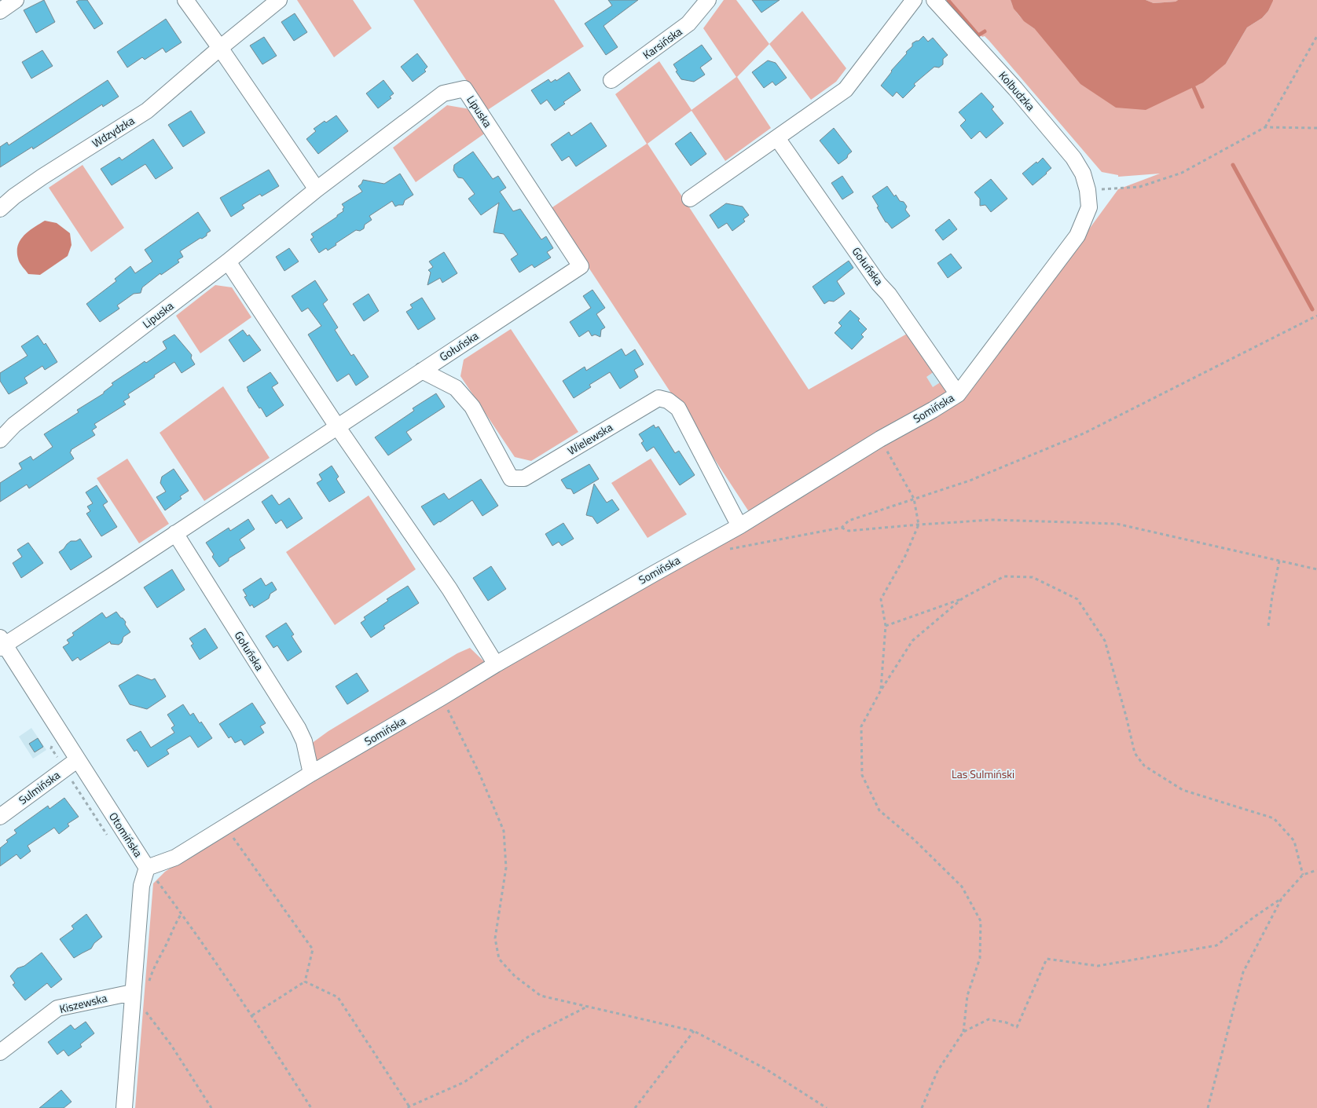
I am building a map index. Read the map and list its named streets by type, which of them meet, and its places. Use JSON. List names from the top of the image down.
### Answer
{
  "streets": {
    "street": [
      "Karsińska",
      "Kolbudzka",
      "Lipuska",
      "Wdzydzka",
      "Gołuńska",
      "Somińska",
      "Wielewska",
      "Sulmińska",
      "Otomińska",
      "Kiszewska"
    ]
  },
  "crossings": [
    ["Kolbudzka", "Somińska"],
    ["Lipuska", "Gołuńska"],
    ["Gołuńska", "Somińska"],
    ["Gołuńska", "Wielewska"],
    ["Gołuńska", "Otomińska"],
    ["Somińska", "Wielewska"],
    ["Somińska", "Otomińska"],
    ["Sulmińska", "Otomińska"],
    ["Otomińska", "Kiszewska"]
  ],
  "parks": ["Las Sulmiński"]
}
